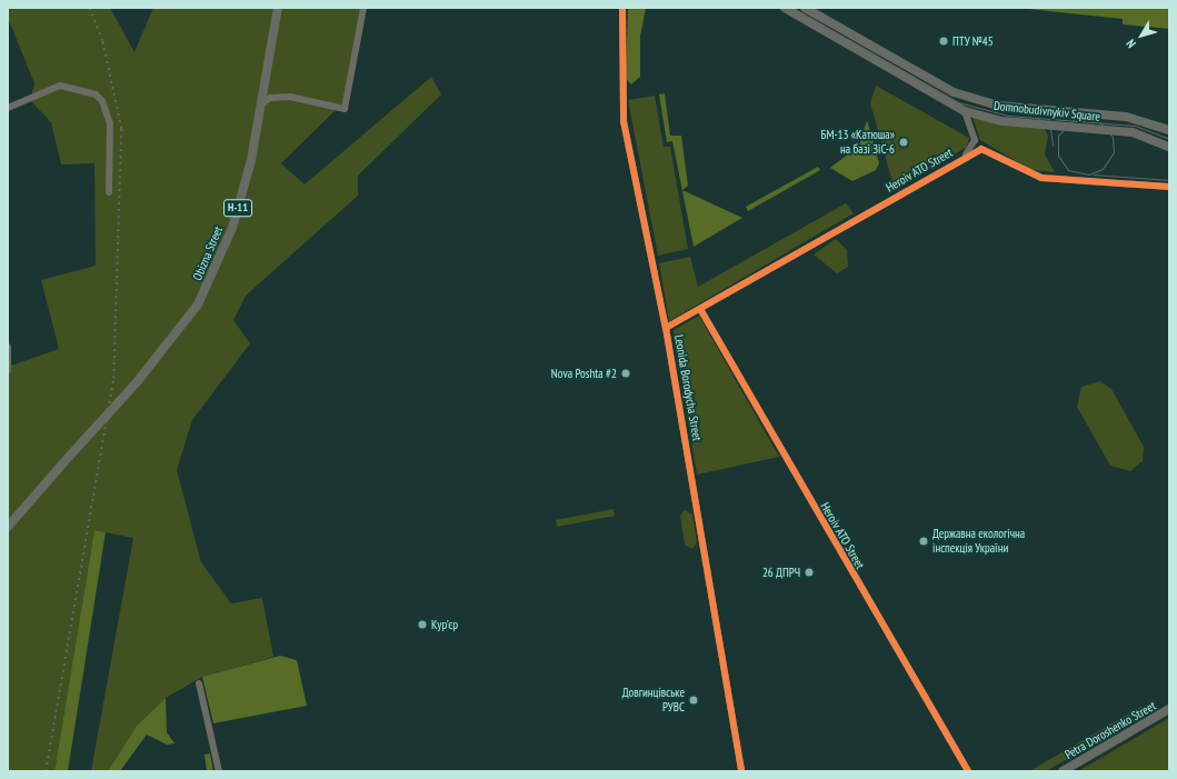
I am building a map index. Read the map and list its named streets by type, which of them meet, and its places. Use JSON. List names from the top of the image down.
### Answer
{
  "streets": {
    "main road": [
      "Domnobudivnykiv Square",
      "Н-11",
      "Obizna Street",
      "Petra Doroshenko Street"
    ],
    "street": ["Heroiv ATO Street", "Leonida Borodycha Street"]
  },
  "crossings": [
    ["Heroiv ATO Street", "Leonida Borodycha Street"]
  ],
  "places": [
    "ПТУ №45",
    "БМ-13 «Катюша» на базі ЗіС-6",
    "Nova Poshta #2",
    "Державна екологічна інспекція України",
    "26 ДПРЧ",
    "Кур'єр",
    "Довгинцівське РУВС"
  ],
  "north": "bottom left"
}
